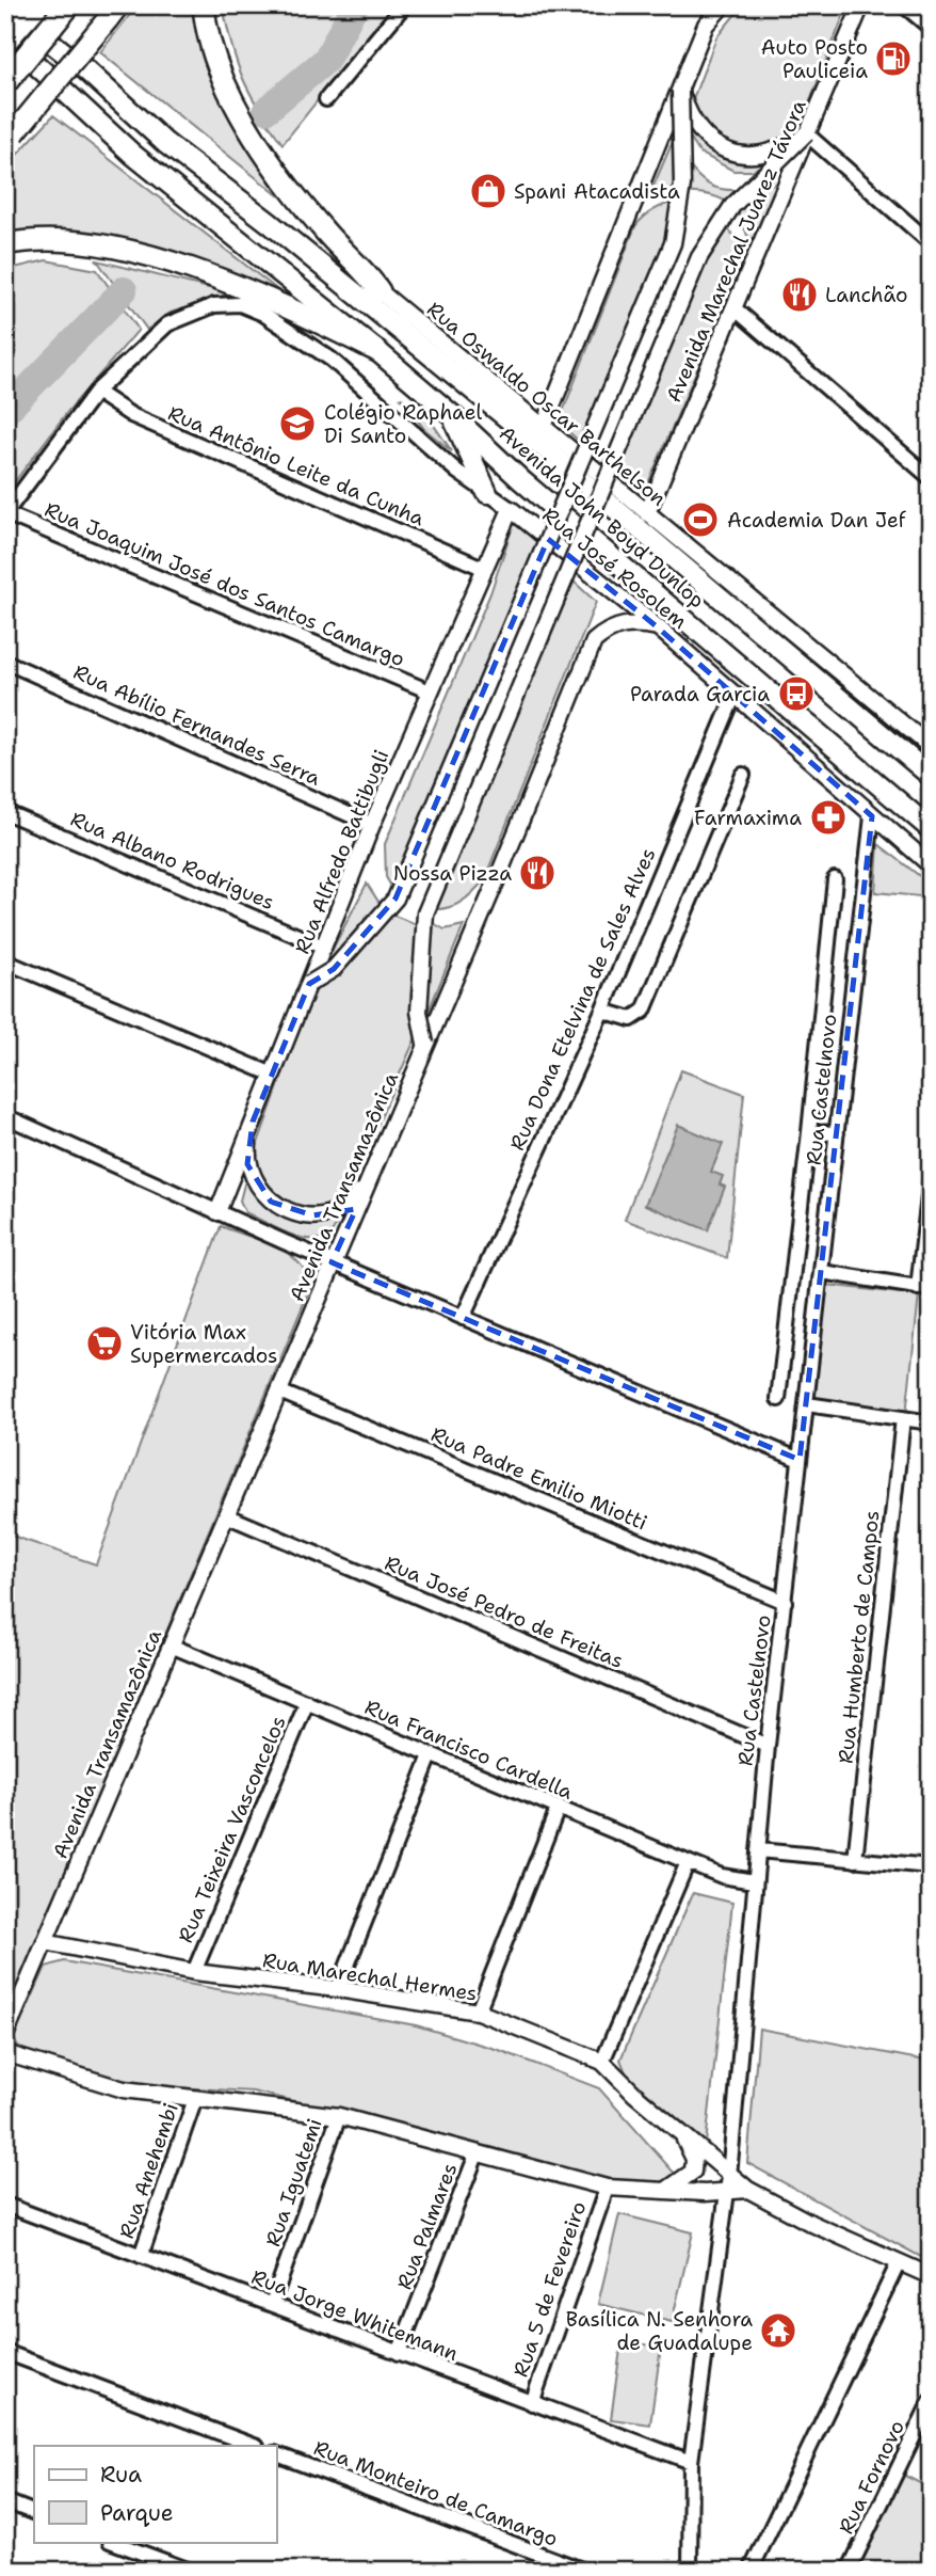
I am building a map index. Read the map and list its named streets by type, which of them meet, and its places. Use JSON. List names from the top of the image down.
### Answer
{
  "streets": {
    "main road": ["Avenida John Boyd Dunlop"],
    "street": [
      "Avenida Marechal Juarez Távora",
      "Rua Oswaldo Oscar Barthelson",
      "Rua Antônio Leite da Cunha",
      "Rua José Rosolem",
      "Rua Joaquim José dos Santos Camargo",
      "Rua Abílio Fernandes Serra",
      "Rua Alfredo Battibugli",
      "Rua Albano Rodrigues",
      "Rua Dona Etelvina de Sales Alves",
      "Rua Castelnovo",
      "Avenida Transamazônica",
      "Rua Padre Emilio Miotti",
      "Rua José Pedro de Freitas",
      "Rua Humberto de Campos",
      "Rua Francisco Cardella",
      "Rua Teixeira Vasconcelos",
      "Rua Marechal Hermes",
      "Rua Anehembi",
      "Rua Iguatemi",
      "Rua Palmares",
      "Rua 5 de Fevereiro",
      "Rua Jorge Whitemann",
      "Rua Fornovo",
      "Rua Monteiro de Camargo"
    ]
  },
  "crossings": [
    ["Avenida Marechal Juarez Távora", "Rua Oswaldo Oscar Barthelson"],
    ["Rua Antônio Leite da Cunha", "Rua José Rosolem"],
    ["Rua Antônio Leite da Cunha", "Rua Alfredo Battibugli"],
    ["Rua José Rosolem", "Rua Joaquim José dos Santos Camargo"],
    ["Rua José Rosolem", "Rua Alfredo Battibugli"],
    ["Rua José Rosolem", "Rua Dona Etelvina de Sales Alves"],
    ["Rua José Rosolem", "Rua Castelnovo"],
    ["Rua José Rosolem", "Avenida Transamazônica"],
    ["Rua Joaquim José dos Santos Camargo", "Rua Alfredo Battibugli"],
    ["Rua Abílio Fernandes Serra", "Rua Alfredo Battibugli"],
    ["Rua Alfredo Battibugli", "Rua Albano Rodrigues"],
    ["Rua Castelnovo", "Rua Padre Emilio Miotti"],
    ["Rua Castelnovo", "Rua José Pedro de Freitas"],
    ["Rua Castelnovo", "Rua Francisco Cardella"],
    ["Rua Castelnovo", "Rua Marechal Hermes"],
    ["Rua Castelnovo", "Rua Jorge Whitemann"],
    ["Avenida Transamazônica", "Rua Padre Emilio Miotti"],
    ["Avenida Transamazônica", "Rua José Pedro de Freitas"],
    ["Avenida Transamazônica", "Rua Francisco Cardella"],
    ["Avenida Transamazônica", "Rua Marechal Hermes"],
    ["Rua Francisco Cardella", "Rua Teixeira Vasconcelos"],
    ["Rua Teixeira Vasconcelos", "Rua Marechal Hermes"],
    ["Rua Anehembi", "Rua Jorge Whitemann"],
    ["Rua Iguatemi", "Rua Jorge Whitemann"],
    ["Rua Palmares", "Rua Jorge Whitemann"],
    ["Rua 5 de Fevereiro", "Rua Jorge Whitemann"]
  ],
  "places": {
    "fuel station": ["Auto Posto Pauliceia"],
    "shop": ["Spani Atacadista"],
    "restaurant": ["Lanchão", "Nossa Pizza"],
    "school or university": ["Colégio Raphael Di Santo"],
    "sports": ["Academia Dan Jef"],
    "bus stop": ["Parada Garcia"],
    "pharmacy": ["Farmaxima"],
    "supermarket": ["Vitória Max Supermercados"],
    "temple": ["Basílica N. Senhora de Guadalupe"]
  },
  "legend": ["Rua", "Parque"]
}
